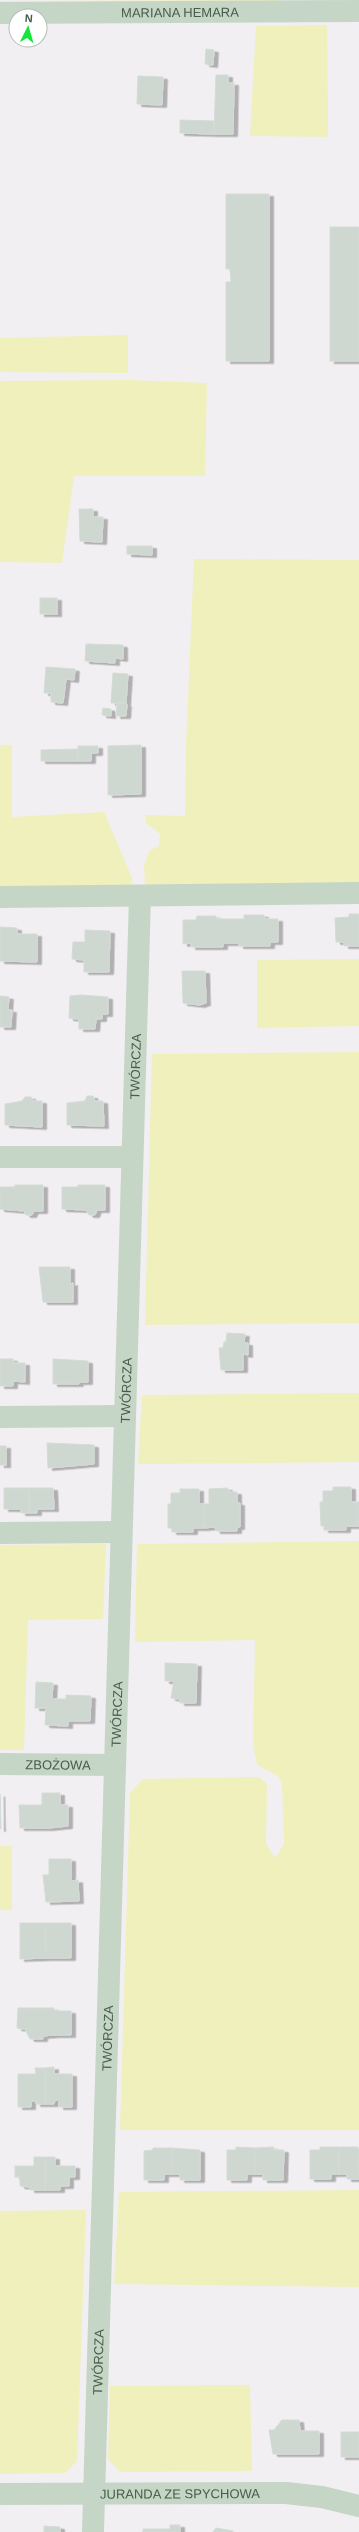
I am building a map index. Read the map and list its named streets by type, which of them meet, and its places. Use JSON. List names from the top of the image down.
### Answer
{
  "streets": {
    "street": [
      "MARIANA HEMARA",
      "TWÓRCZA",
      "ZBOŻOWA",
      "JURANDA ZE SPYCHOWA"
    ]
  },
  "crossings": [
    ["TWÓRCZA", "ZBOŻOWA"],
    ["TWÓRCZA", "JURANDA ZE SPYCHOWA"]
  ],
  "north": "top"
}
